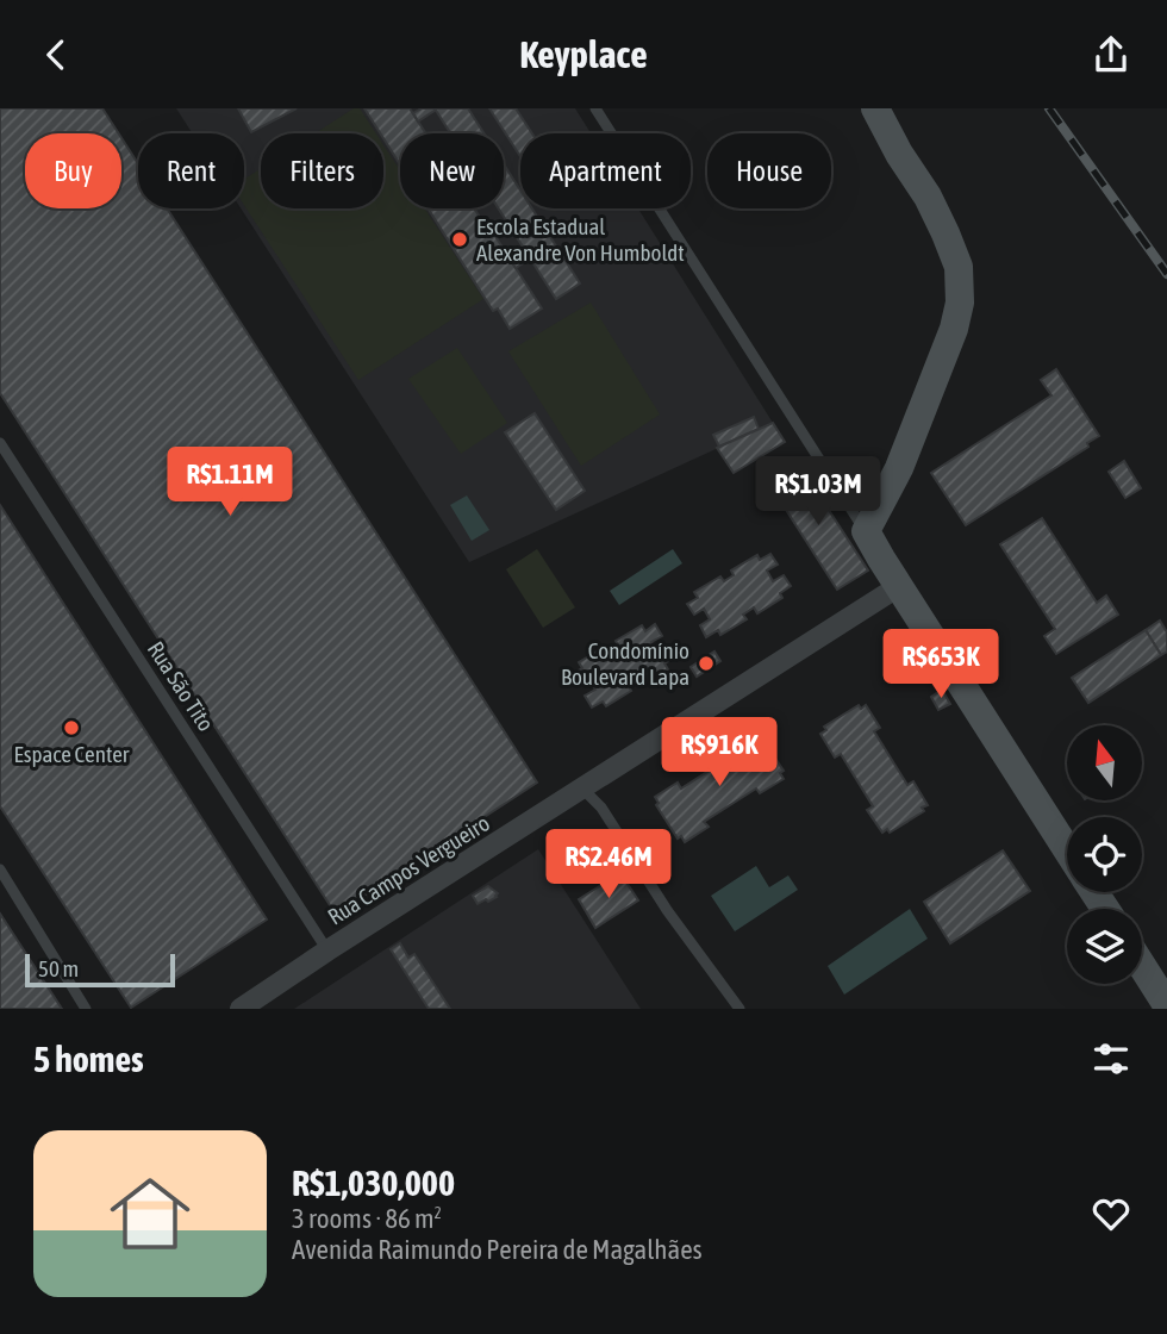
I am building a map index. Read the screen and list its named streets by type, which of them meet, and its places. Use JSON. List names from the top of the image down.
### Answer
{
  "streets": {
    "street": ["Rua Campos Vergueiro"],
    "lane": ["Rua São Tito"]
  },
  "crossings": [
    ["Rua São Tito", "Rua Campos Vergueiro"]
  ],
  "places": ["Escola Estadual Alexandre Von Humboldt", "Condomínio Boulevard Lapa", "Espace Center"],
  "scale_bar": "50 m",
  "north": "top",
  "page": {
    "header": "Keyplace",
    "chip": [
      "Buy",
      "Rent",
      "Filters",
      "New",
      "Apartment",
      "House"
    ],
    "price": [
      "R$1.11M",
      "R$1.03M",
      "R$653K",
      "R$916K",
      "R$2.46M"
    ],
    "scale": "50 m",
    "heading": "5 homes",
    "list": [
      {
        "name": "R$1,030,000",
        "note": "3 rooms · 86 m² · Avenida Raimundo Pereira de Magalhães"
      }
    ]
  }
}
